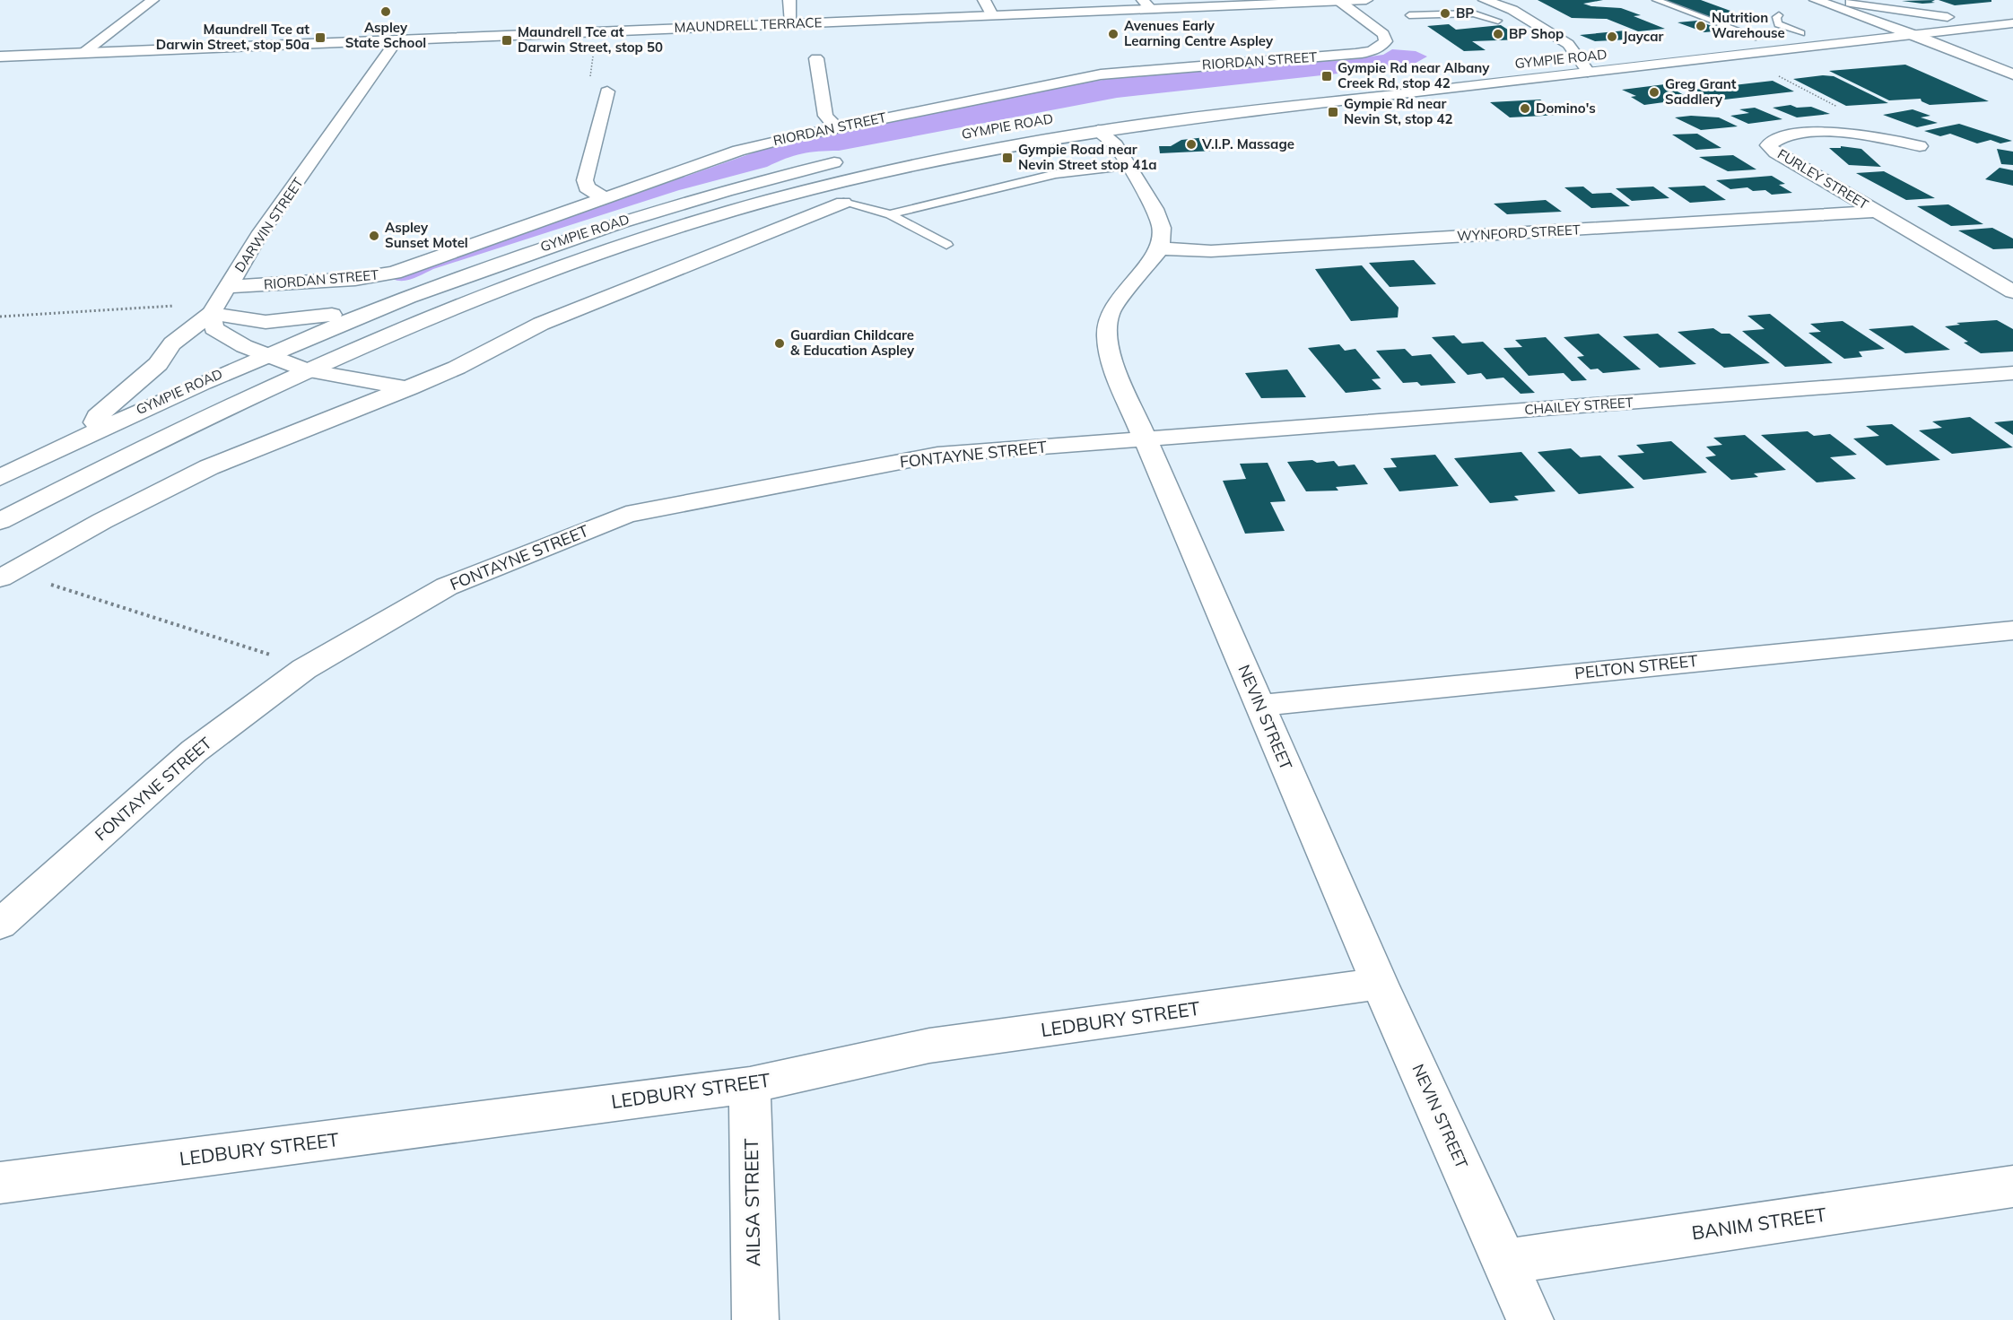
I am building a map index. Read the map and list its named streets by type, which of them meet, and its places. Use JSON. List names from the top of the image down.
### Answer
{
  "streets": {
    "main road": [
      "MAUNDRELL TERRACE",
      "GYMPIE ROAD",
      "RIORDAN STREET",
      "FURLEY STREET",
      "DARWIN STREET",
      "WYNFORD STREET",
      "CHAILEY STREET",
      "FONTAYNE STREET",
      "PELTON STREET",
      "NEVIN STREET",
      "LEDBURY STREET",
      "AILSA STREET",
      "BANIM STREET"
    ]
  },
  "crossings": [
    ["MAUNDRELL TERRACE", "RIORDAN STREET"],
    ["MAUNDRELL TERRACE", "DARWIN STREET"],
    ["RIORDAN STREET", "DARWIN STREET"],
    ["FURLEY STREET", "WYNFORD STREET"],
    ["WYNFORD STREET", "NEVIN STREET"],
    ["CHAILEY STREET", "FONTAYNE STREET"],
    ["CHAILEY STREET", "NEVIN STREET"],
    ["FONTAYNE STREET", "NEVIN STREET"],
    ["PELTON STREET", "NEVIN STREET"],
    ["NEVIN STREET", "LEDBURY STREET"],
    ["NEVIN STREET", "BANIM STREET"],
    ["LEDBURY STREET", "AILSA STREET"]
  ],
  "places": {
    "other": [
      "Aspley State School",
      "BP",
      "Nutrition Warehouse",
      "Avenues Early Learning Centre Aspley",
      "BP Shop",
      "Jaycar",
      "Greg Grant Saddlery",
      "Domino's",
      "V.I.P. Massage",
      "Aspley Sunset Motel",
      "Guardian Childcare & Education Aspley"
    ],
    "transit": [
      "Maundrell Tce at Darwin Street, stop 50a",
      "Maundrell Tce at Darwin Street, stop 50",
      "Gympie Rd near Albany Creek Rd, stop 42",
      "Gympie Rd near Nevin St, stop 42",
      "Gympie Road near Nevin Street stop 41a"
    ]
  }
}
